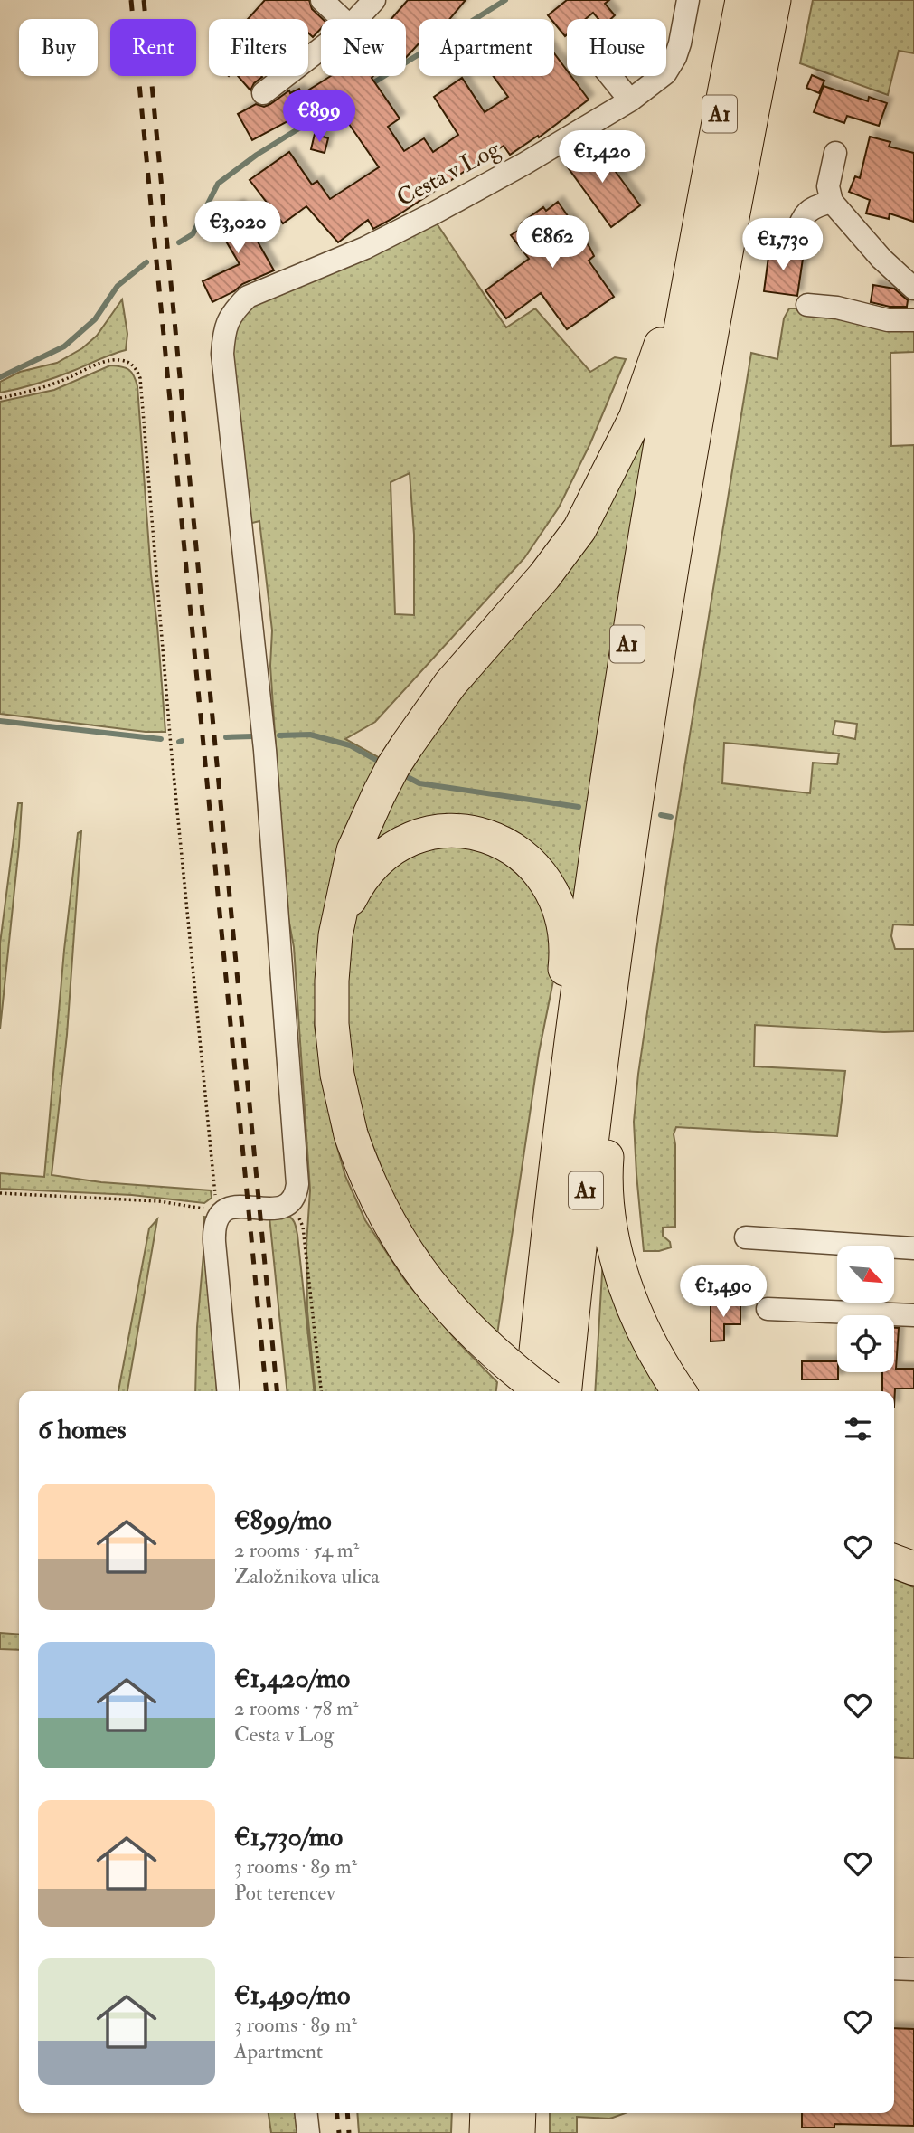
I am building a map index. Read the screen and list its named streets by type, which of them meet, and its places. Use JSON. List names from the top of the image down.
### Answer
{
  "streets": {
    "highway": ["A1"],
    "street": ["Cesta v Log"]
  },
  "north": "bottom right",
  "page": {
    "chip": [
      "Buy",
      "Rent",
      "Filters",
      "New",
      "Apartment",
      "House"
    ],
    "price": [
      "€899",
      "€1,420",
      "€3,020",
      "€862",
      "€1,730",
      "€1,490"
    ],
    "heading": "6 homes",
    "list": [
      {
        "name": "€899/mo",
        "note": "2 rooms · 54 m² · Založnikova ulica"
      },
      {
        "name": "€1,420/mo",
        "note": "2 rooms · 78 m² · Cesta v Log"
      },
      {
        "name": "€1,730/mo",
        "note": "3 rooms · 89 m² · Pot terencev"
      },
      {
        "name": "€1,490/mo",
        "note": "3 rooms · 89 m² · Apartment"
      }
    ]
  }
}
